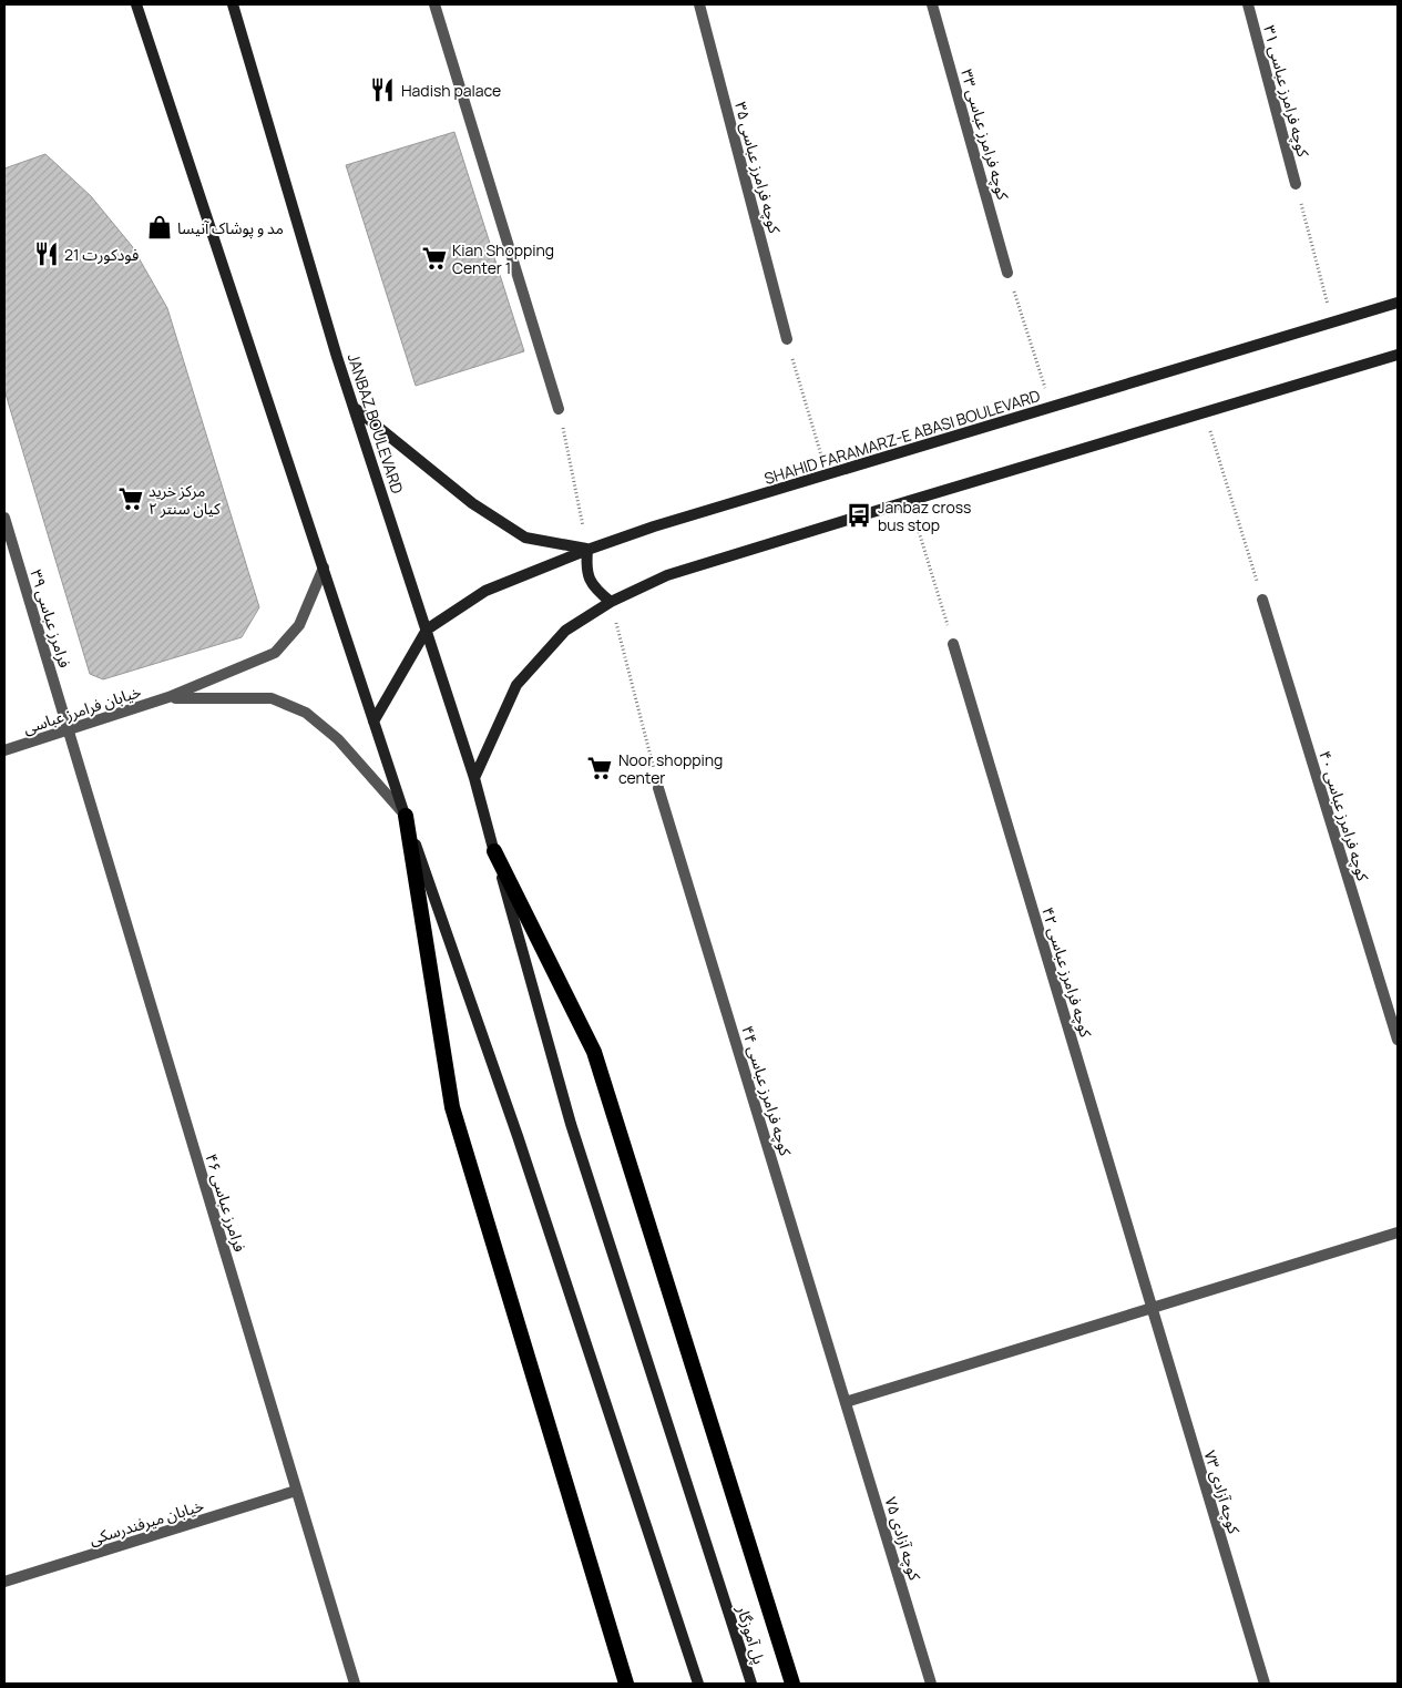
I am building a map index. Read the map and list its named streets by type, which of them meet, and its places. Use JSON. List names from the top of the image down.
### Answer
{
  "streets": {
    "main road": ["JANBAZ BOULEVARD", "SHAHID FARAMARZ-E ABASI BOULEVARD", "پل آموزگار"],
    "street": [
      "کوچه فرامرز عباسی ۳۱",
      "کوچه فرامرز عباسی ۳۳",
      "کوچه فرامرز عباسی ۳۵",
      "فرامرز عباسی ۳۹",
      "خیابان فرامرز عباسی",
      "کوچه فرامرز عباسی ۴۰",
      "کوچه فرامرز عباسی ۴۲",
      "کوچه فرامرز عباسی ۴۴",
      "فرامرز عباسی ۴۶",
      "کوچه آزادی ۷۳",
      "خیابان میرفندرسکی",
      "کوچه آزادی ۷۵"
    ]
  },
  "crossings": [
    ["JANBAZ BOULEVARD", "SHAHID FARAMARZ-E ABASI BOULEVARD"],
    ["JANBAZ BOULEVARD", "پل آموزگار"],
    ["فرامرز عباسی ۳۹", "خیابان فرامرز عباسی"],
    ["فرامرز عباسی ۳۹", "فرامرز عباسی ۴۶"],
    ["خیابان فرامرز عباسی", "فرامرز عباسی ۴۶"],
    ["کوچه فرامرز عباسی ۴۲", "کوچه آزادی ۷۳"],
    ["کوچه فرامرز عباسی ۴۴", "کوچه آزادی ۷۵"],
    ["فرامرز عباسی ۴۶", "خیابان میرفندرسکی"]
  ],
  "places": {
    "restaurant": ["Hadish palace", "فودکورت 21"],
    "shop": ["مد و پوشاک آنیسا"],
    "supermarket": ["Kian Shopping Center 1", "مرکز خرید کیان سنتر ۲", "Noor shopping center"],
    "bus stop": ["Janbaz cross bus stop"]
  }
}
